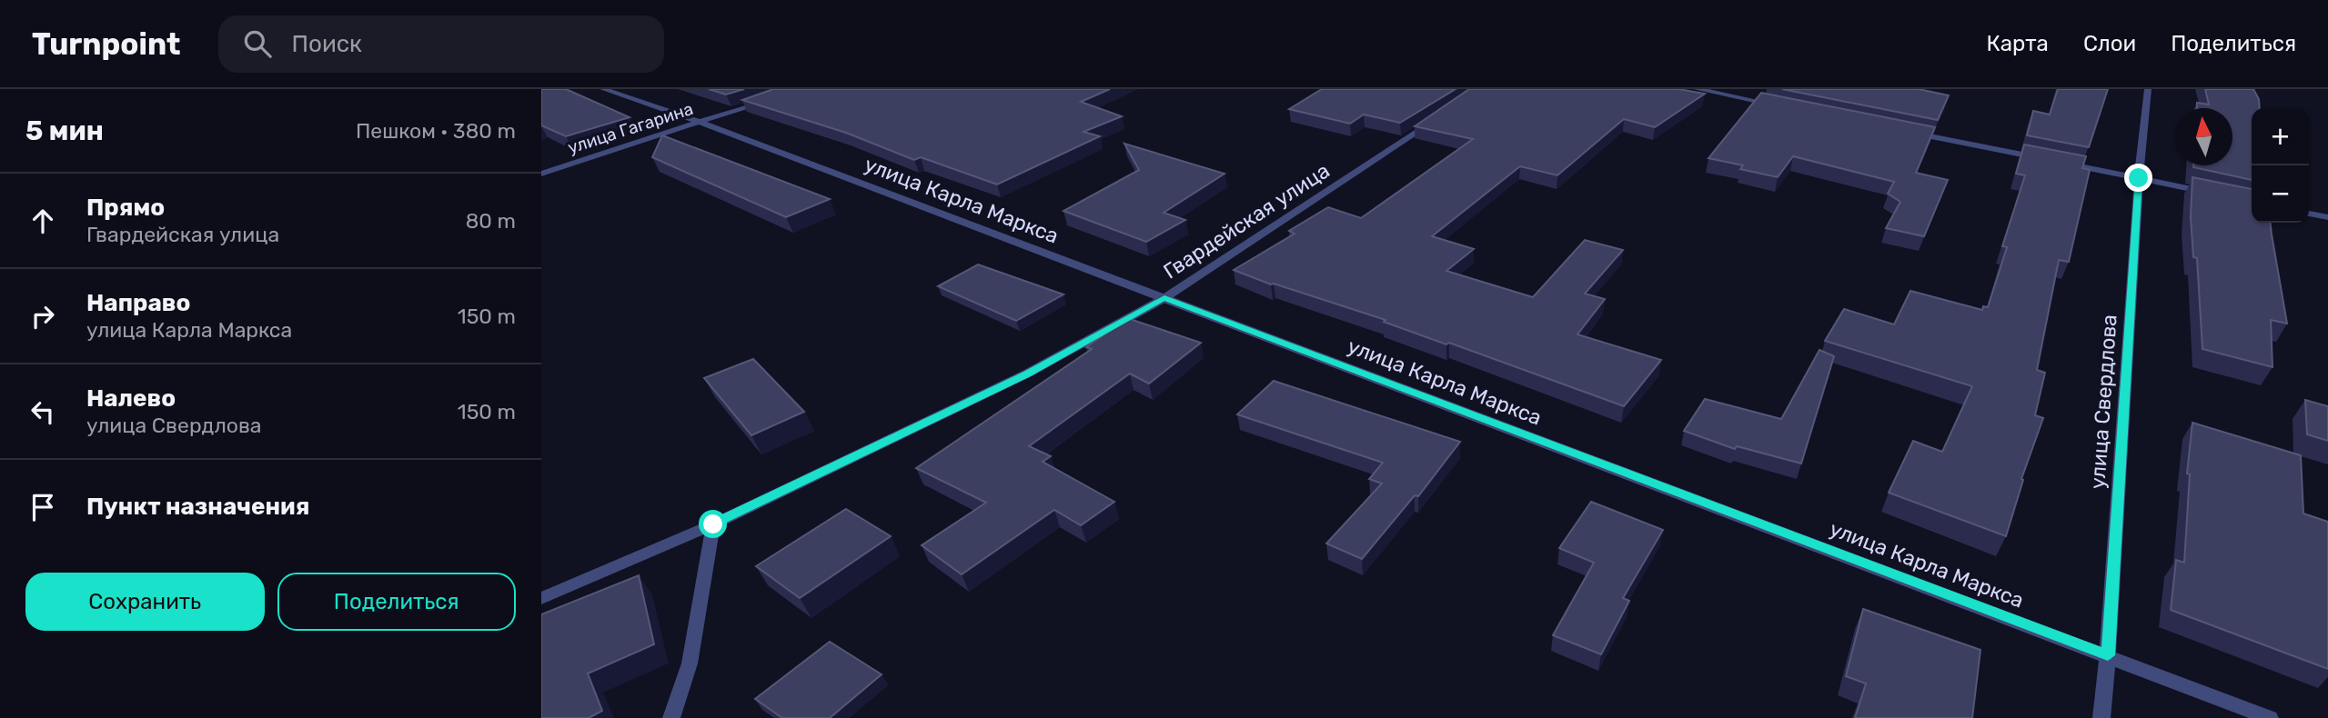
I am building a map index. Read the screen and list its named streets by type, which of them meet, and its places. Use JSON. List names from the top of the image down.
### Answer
{
  "streets": {
    "street": [
      "улица Гагарина",
      "улица Карла Маркса",
      "Гвардейская улица",
      "улица Свердлова"
    ]
  },
  "crossings": [
    ["улица Гагарина", "улица Карла Маркса"],
    ["улица Карла Маркса", "Гвардейская улица"],
    ["улица Карла Маркса", "улица Свердлова"]
  ],
  "north": "top",
  "page": {
    "header": "Turnpoint",
    "search": "Поиск",
    "nav": ["Карта", "Слои", "Поделиться"],
    "heading": ["5 мин", "Пешком · 380 m"],
    "map_buttons": ["+", "−"],
    "list": [
      ["Прямо", "Гвардейская улица", "80 m"],
      ["Направо", "улица Карла Маркса", "150 m"],
      ["Налево", "улица Свердлова", "150 m"],
      "Пункт назначения"
    ],
    "buttons": ["Сохранить", "Поделиться"]
  }
}
